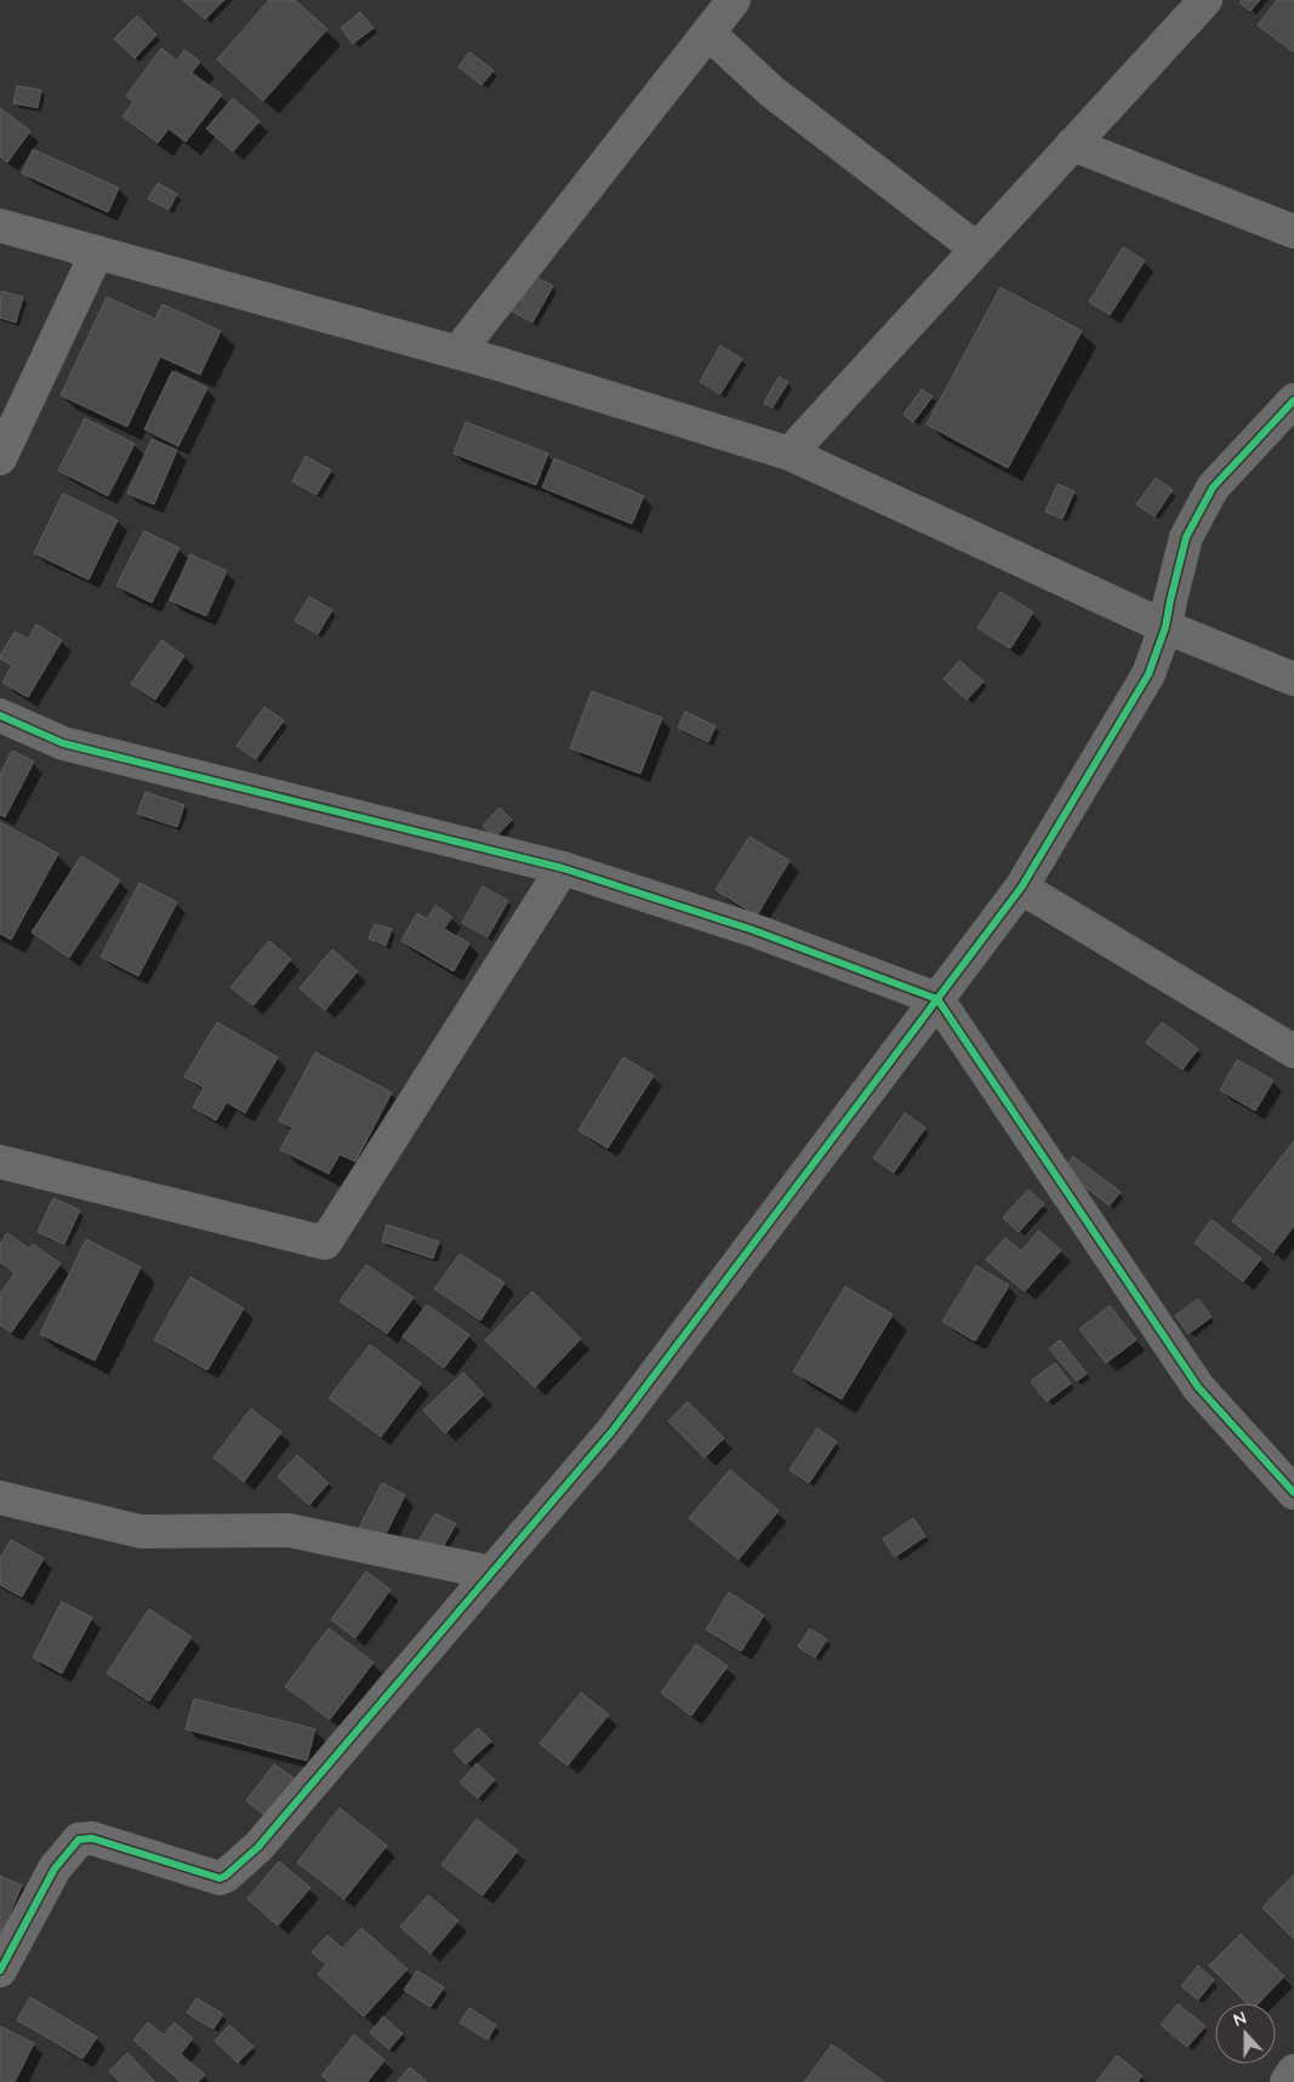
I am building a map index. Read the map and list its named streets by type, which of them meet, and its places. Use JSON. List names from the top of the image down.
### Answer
{
  "north": "top"
}
